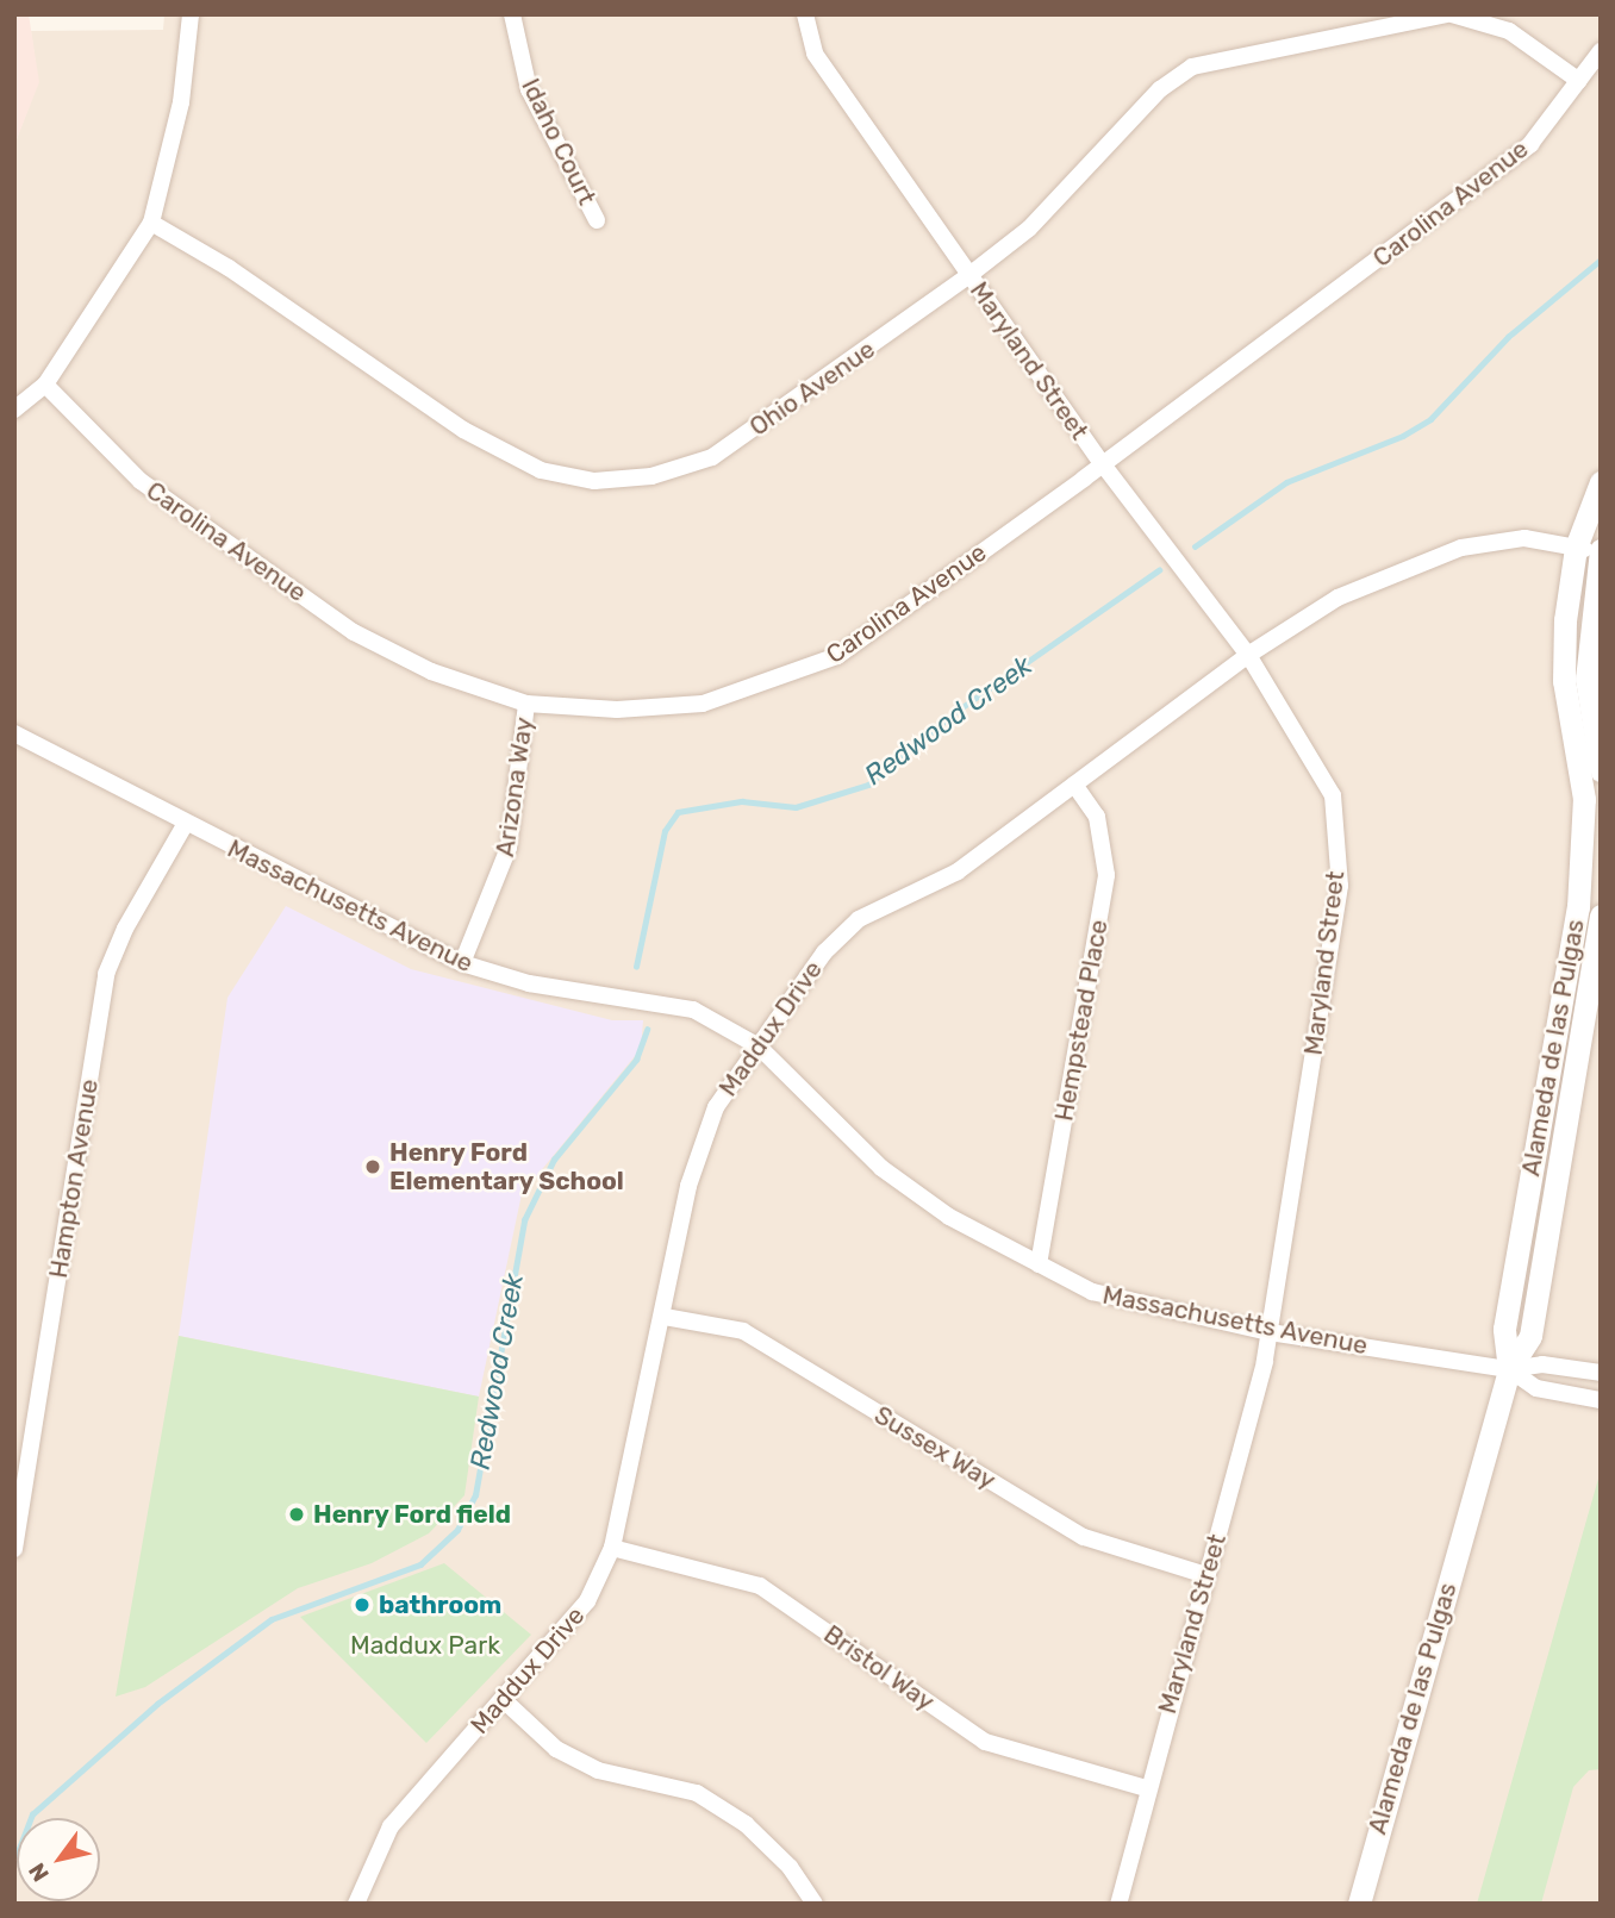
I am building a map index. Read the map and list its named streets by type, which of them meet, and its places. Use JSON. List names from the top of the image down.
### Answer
{
  "streets": {
    "main road": ["Alameda de las Pulgas"],
    "street": [
      "Idaho Court",
      "Carolina Avenue",
      "Maryland Street",
      "Ohio Avenue",
      "Arizona Way",
      "Massachusetts Avenue",
      "Hempstead Place",
      "Maddux Drive",
      "Hampton Avenue",
      "Sussex Way",
      "Bristol Way"
    ]
  },
  "crossings": [
    ["Carolina Avenue", "Maryland Street"],
    ["Carolina Avenue", "Ohio Avenue"],
    ["Carolina Avenue", "Arizona Way"],
    ["Maryland Street", "Ohio Avenue"],
    ["Maryland Street", "Massachusetts Avenue"],
    ["Maryland Street", "Maddux Drive"],
    ["Maryland Street", "Sussex Way"],
    ["Maryland Street", "Bristol Way"],
    ["Arizona Way", "Massachusetts Avenue"],
    ["Massachusetts Avenue", "Hempstead Place"],
    ["Massachusetts Avenue", "Maddux Drive"],
    ["Massachusetts Avenue", "Alameda de las Pulgas"],
    ["Massachusetts Avenue", "Hampton Avenue"],
    ["Hempstead Place", "Maddux Drive"],
    ["Maddux Drive", "Alameda de las Pulgas"],
    ["Maddux Drive", "Sussex Way"],
    ["Maddux Drive", "Bristol Way"]
  ],
  "water": ["Redwood Creek"],
  "parks": ["Maddux Park"],
  "places": ["Henry Ford Elementary School", "Henry Ford field", "bathroom"],
  "north": "bottom left"
}
